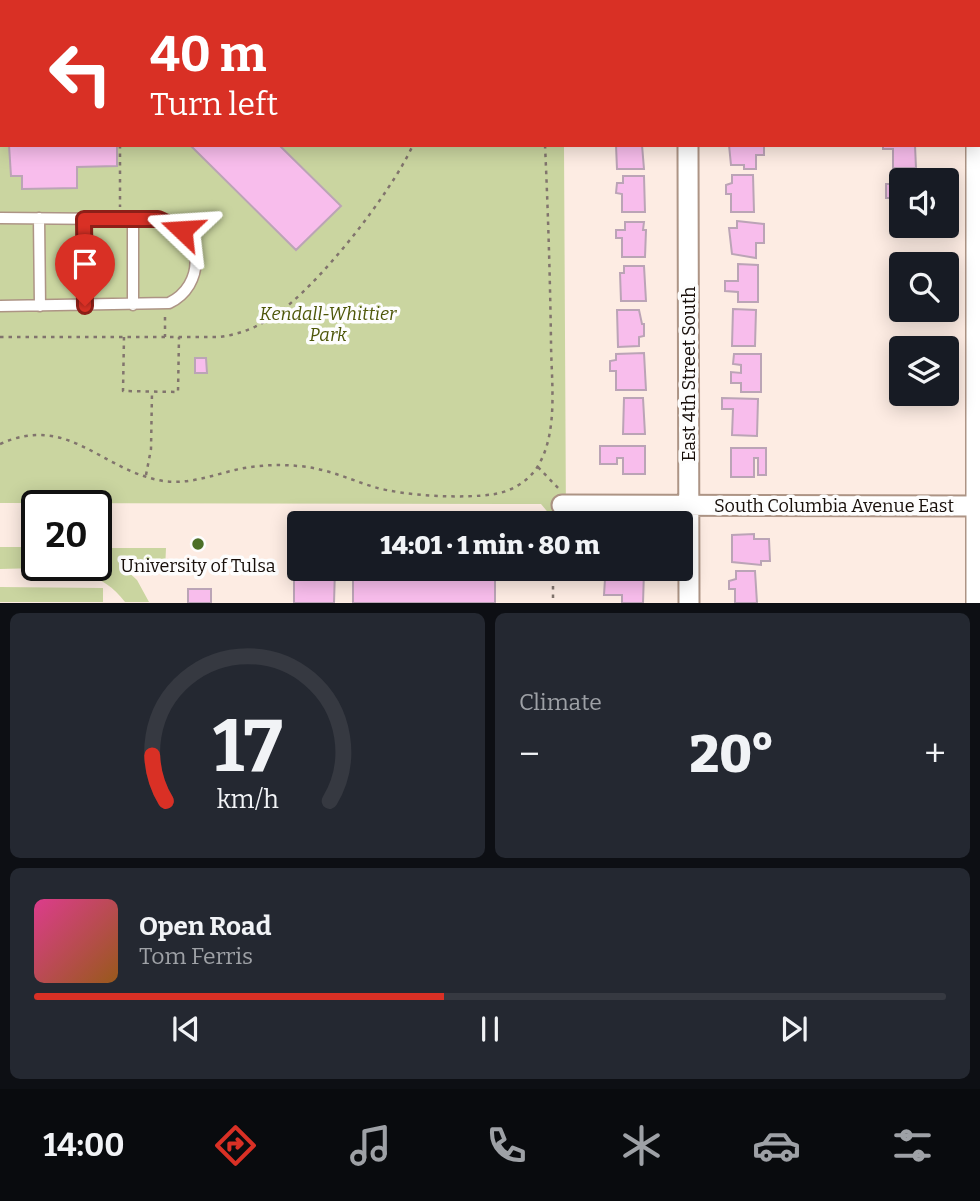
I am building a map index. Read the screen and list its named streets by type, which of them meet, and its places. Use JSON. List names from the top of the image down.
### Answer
{
  "streets": {
    "street": ["East 4th Street South", "South Columbia Avenue East"]
  },
  "crossings": [
    ["East 4th Street South", "South Columbia Avenue East"]
  ],
  "parks": ["Kendall-Whittier Park"],
  "places": ["University of Tulsa"],
  "page": {
    "turn": ["40 m", "Turn left"],
    "limit": "20",
    "trip": "14:01 · 1 min · 80 m",
    "tile": "Climate",
    "heat": ["−", "20°", "+"],
    "song": ["Open Road", "Tom Ferris"],
    "tabs": "14:00",
    "gauge": ["17", "km/h"]
  }
}
